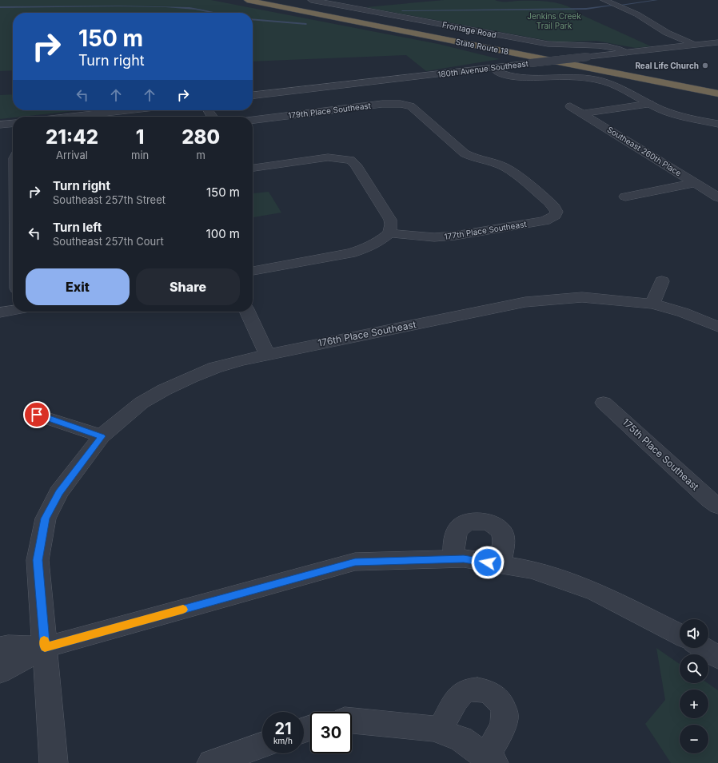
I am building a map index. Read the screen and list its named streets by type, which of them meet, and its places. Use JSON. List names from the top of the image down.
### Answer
{
  "streets": {
    "highway": ["State Route 18"],
    "street": [
      "Frontage Road",
      "180th Avenue Southeast",
      "179th Place Southeast",
      "Southeast 260th Place",
      "177th Place Southeast",
      "176th Place Southeast",
      "175th Place Southeast"
    ]
  },
  "crossings": [
    ["Frontage Road", "180th Avenue Southeast"],
    ["179th Place Southeast", "177th Place Southeast"]
  ],
  "parks": ["Jenkins Creek Trail Park"],
  "places": ["Real Life Church"],
  "page": {
    "turn": ["150 m", "Turn right"],
    "eta": [
      "21:42",
      "Arrival",
      "1",
      "min",
      "280",
      "m"
    ],
    "list": [
      {
        "name": "Turn right",
        "note": "Southeast 257th Street",
        "value": "150 m"
      },
      {
        "name": "Turn left",
        "note": "Southeast 257th Court",
        "value": "100 m"
      }
    ],
    "buttons": ["Exit", "Share"],
    "map_buttons": ["+", "−"],
    "speed": "21 km/h",
    "limit": "30"
  }
}
